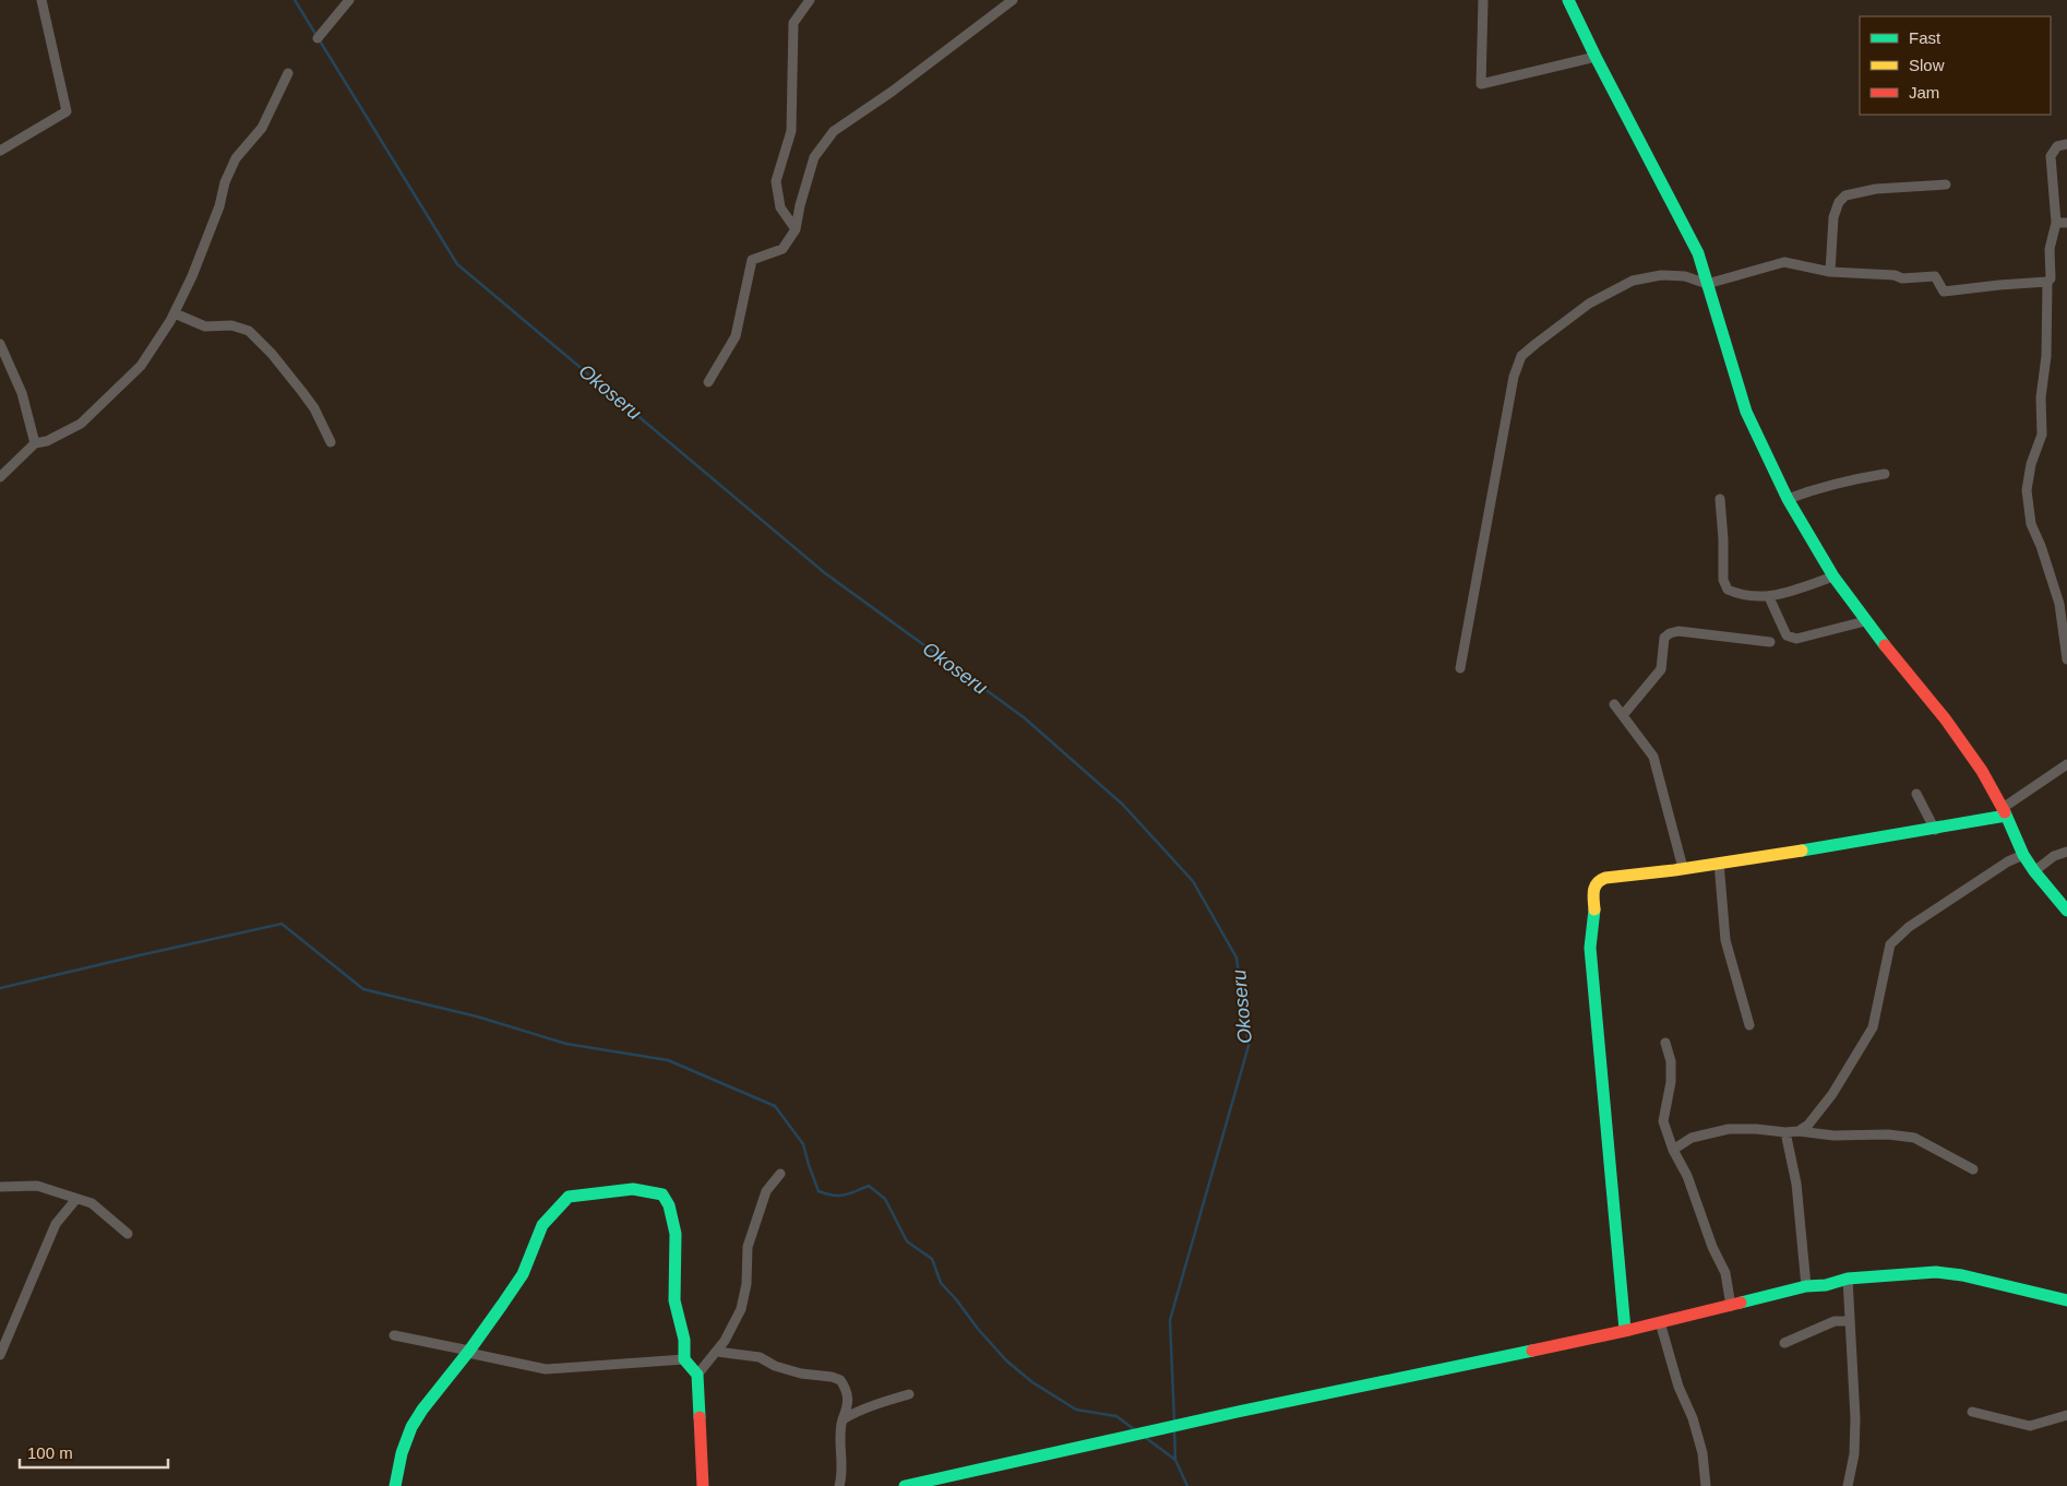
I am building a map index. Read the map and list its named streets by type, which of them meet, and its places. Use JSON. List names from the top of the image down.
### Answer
{
  "water": ["Okoseru"],
  "legend": ["Fast", "Slow", "Jam"],
  "scale_bar": "100 m"
}
